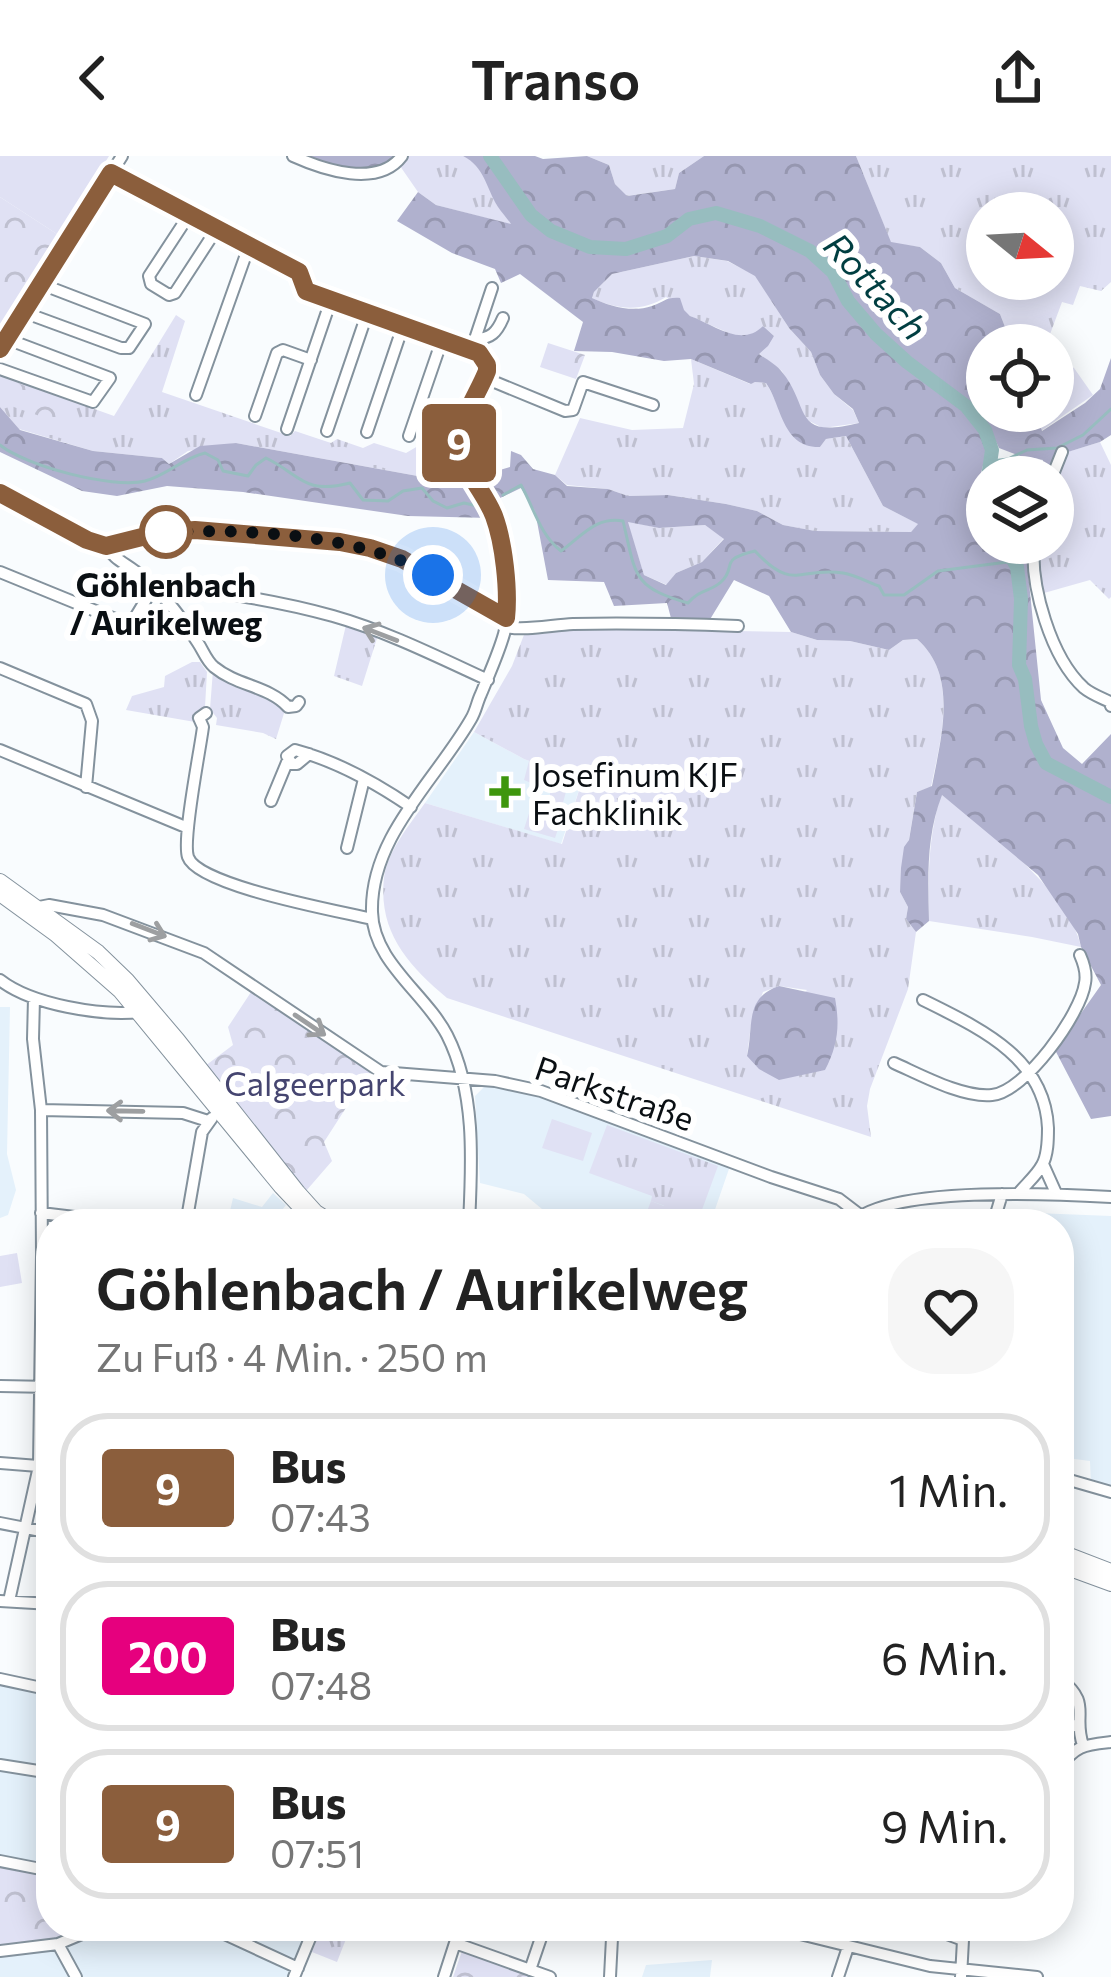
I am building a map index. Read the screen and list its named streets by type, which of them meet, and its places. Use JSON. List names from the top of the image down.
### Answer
{
  "streets": {
    "street": ["Parkstraße"]
  },
  "one_way": ["Parkstraße"],
  "water": ["Rottach"],
  "parks": ["Calgeerpark"],
  "places": {
    "other": ["Göhlenbach / Aurikelweg"],
    "health": ["Josefinum KJF Fachklinik"]
  },
  "lines": ["bus line 9"],
  "north": "right",
  "page": {
    "header": "Transo",
    "on_map": "9",
    "heading": ["Göhlenbach / Aurikelweg", "Zu Fuß · 4 Min. · 250 m"],
    "list": [
      {
        "mark": "9",
        "name": "Bus",
        "note": "07:43",
        "value": "1 Min."
      },
      {
        "mark": "200",
        "name": "Bus",
        "note": "07:48",
        "value": "6 Min."
      },
      {
        "mark": "9",
        "name": "Bus",
        "note": "07:51",
        "value": "9 Min."
      }
    ]
  }
}
